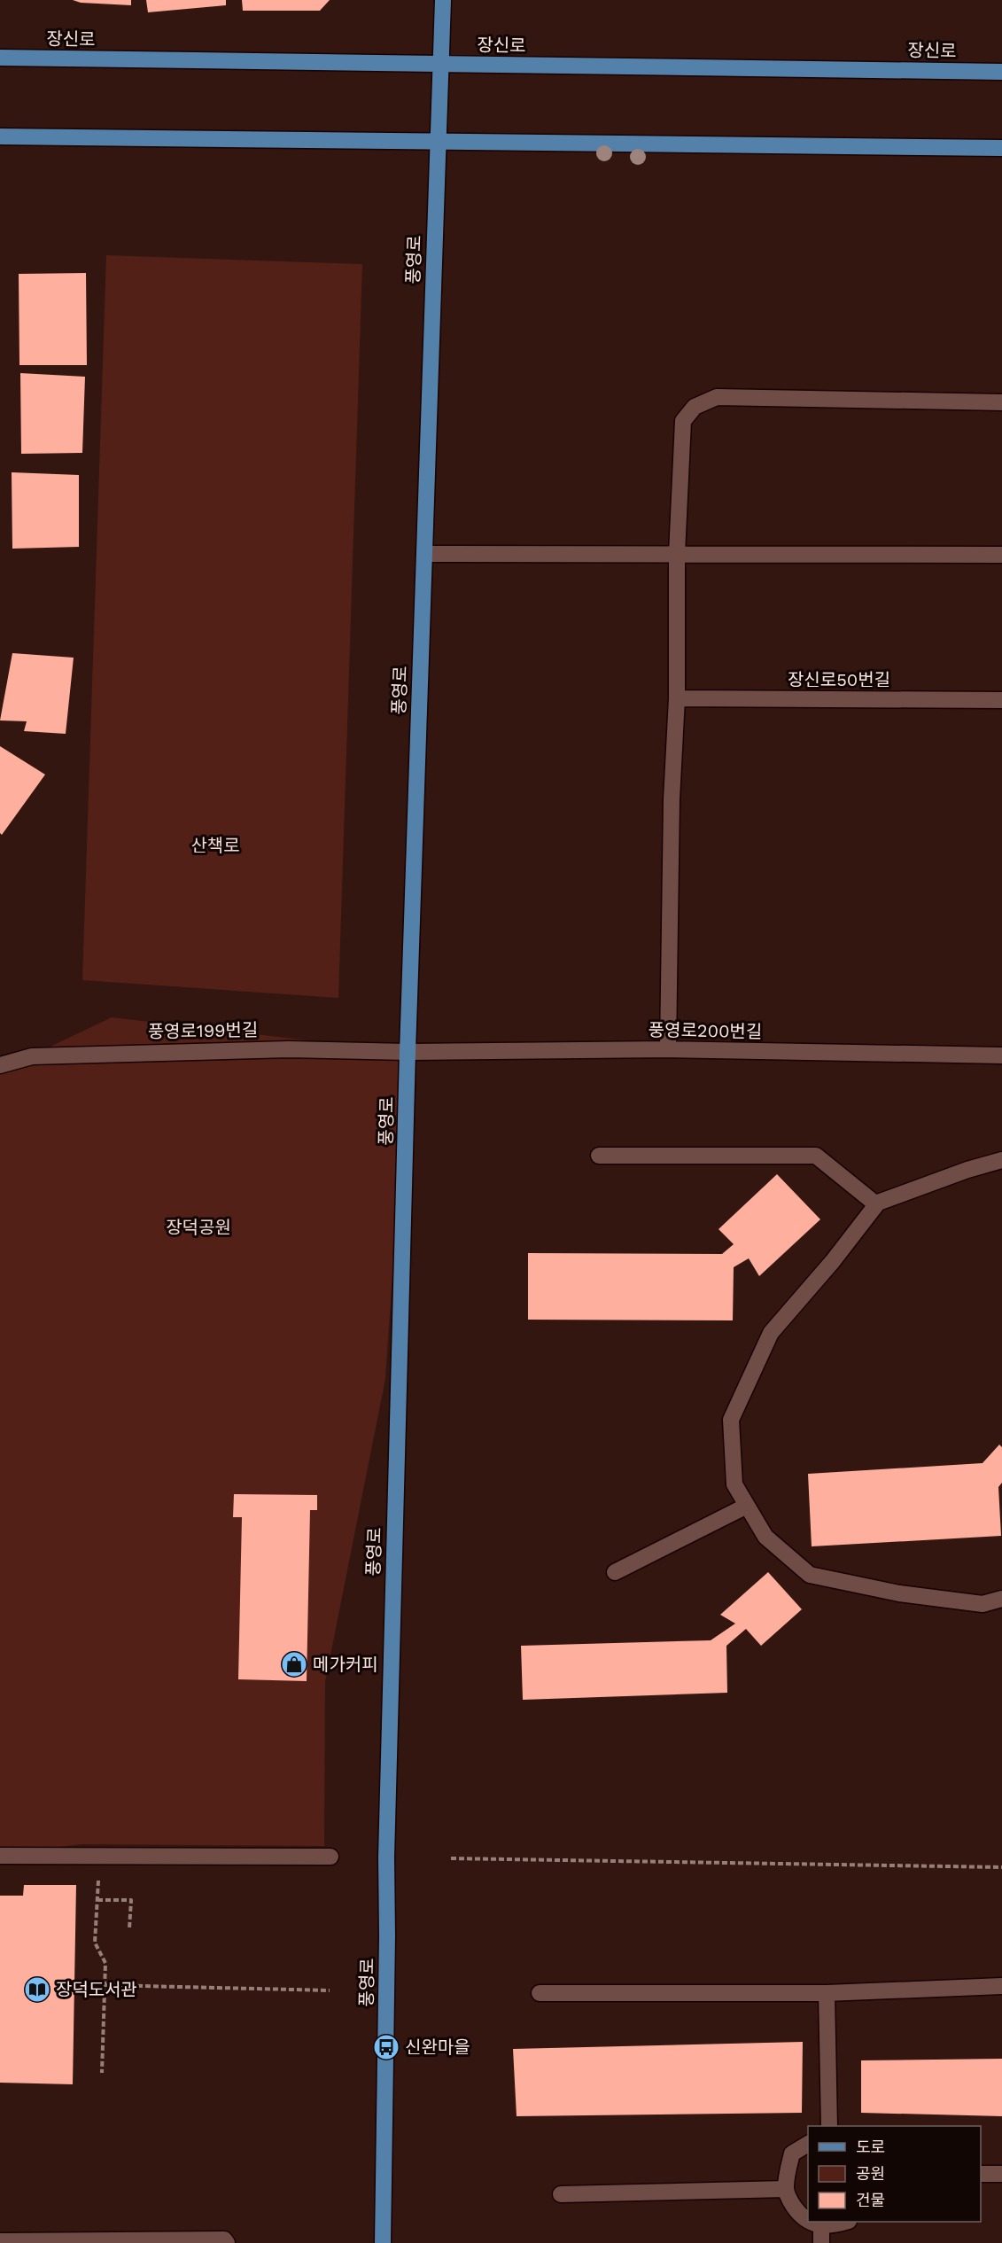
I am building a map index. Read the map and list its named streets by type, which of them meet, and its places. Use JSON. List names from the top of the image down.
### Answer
{
  "streets": {
    "main road": ["장신로", "풍영로"],
    "street": ["장신로50번길", "풍영로199번길", "풍영로200번길"]
  },
  "crossings": [
    ["장신로", "풍영로"],
    ["풍영로", "풍영로199번길"],
    ["풍영로", "풍영로200번길"],
    ["풍영로199번길", "풍영로200번길"]
  ],
  "parks": ["산책로", "장덕공원"],
  "places": {
    "shop": ["메가커피"],
    "library": ["장덕도서관"],
    "bus stop": ["신완마을"]
  },
  "legend": ["도로", "공원", "건물"]
}
